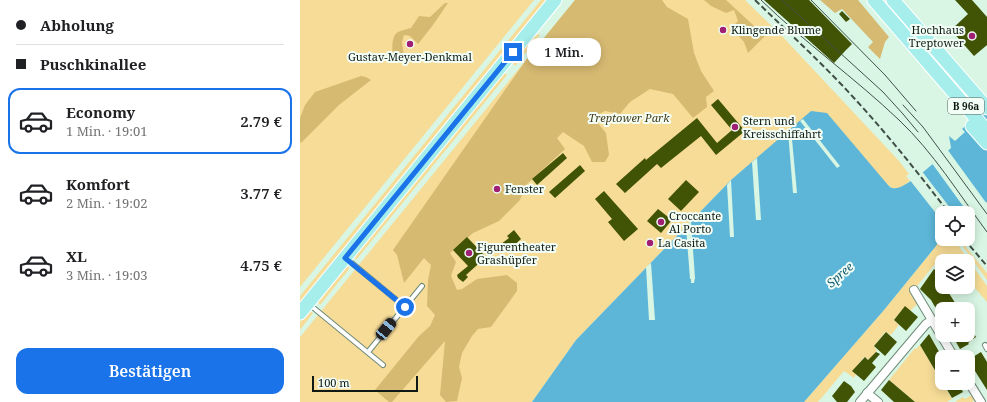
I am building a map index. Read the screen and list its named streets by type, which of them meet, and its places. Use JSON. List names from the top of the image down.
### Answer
{
  "streets": {
    "main road": ["B 96a"]
  },
  "water": ["Spree"],
  "parks": ["Treptower Park"],
  "places": [
    "Klingende Blume",
    "Hochhaus Treptower",
    "Gustav-Meyer-Denkmal",
    "Stern und Kreisschiffahrt",
    "Fenster",
    "Croccante Al Porto",
    "La Casita",
    "Figurentheater Grashüpfer"
  ],
  "scale_bar": "100 m",
  "page": {
    "banner": ["Abholung", "Puschkinallee"],
    "bubble": "1 Min.",
    "list": [
      {
        "name": "Economy",
        "note": "1 Min. · 19:01",
        "value": "2.79 €"
      },
      {
        "name": "Komfort",
        "note": "2 Min. · 19:02",
        "value": "3.77 €"
      },
      {
        "name": "XL",
        "note": "3 Min. · 19:03",
        "value": "4.75 €"
      }
    ],
    "map_buttons": ["+", "−"],
    "buttons": "Bestätigen",
    "scale": "100 m"
  }
}
